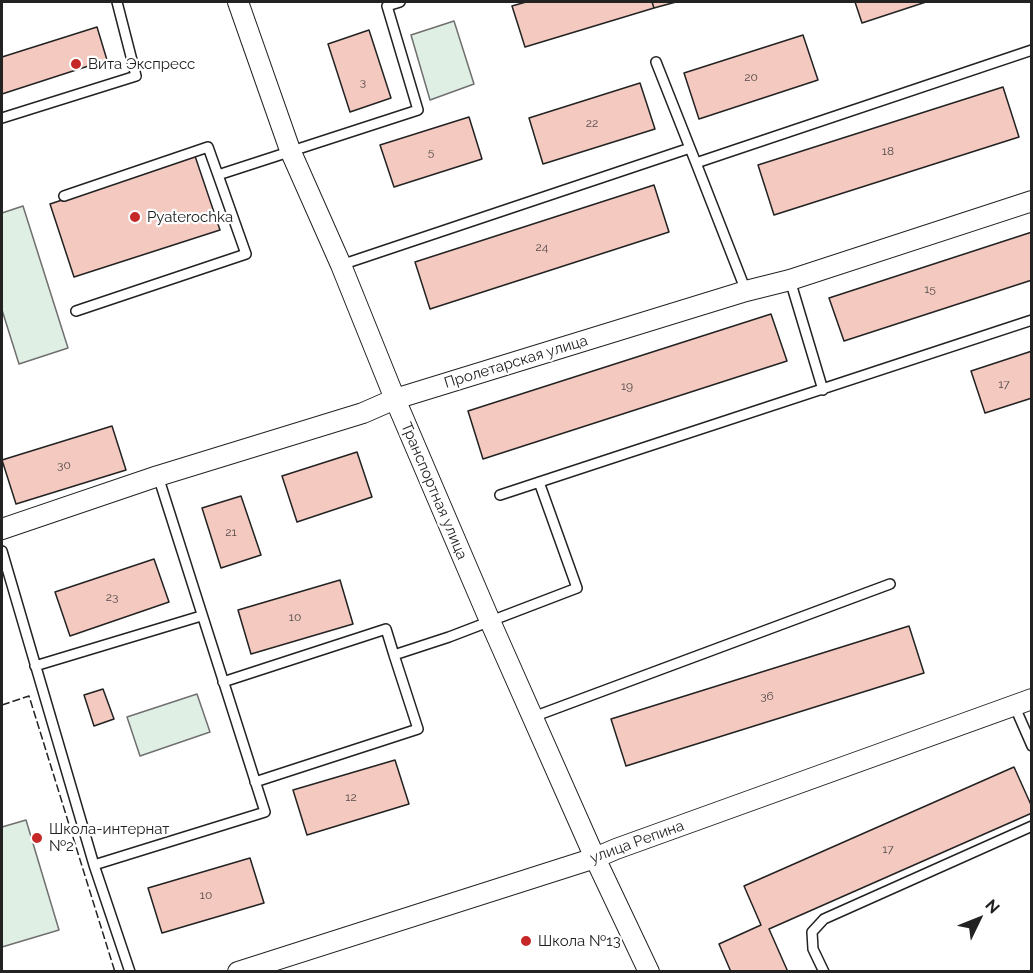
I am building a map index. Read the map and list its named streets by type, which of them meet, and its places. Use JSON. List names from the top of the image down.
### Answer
{
  "streets": {
    "street": ["Пролетарская улица", "Транспортная улица", "улица Репина"]
  },
  "crossings": [
    ["Пролетарская улица", "Транспортная улица"],
    ["Транспортная улица", "улица Репина"]
  ],
  "places": [
    "Вита Экспресс",
    "Pyaterochka",
    "Школа-интернат №2",
    "Школа №13"
  ],
  "house_numbers": [
    "20",
    "3",
    "22",
    "18",
    "5",
    "24",
    "15",
    "17",
    "19",
    "30",
    "21",
    "23",
    "10",
    "36",
    "12",
    "17",
    "10"
  ],
  "north": "top right"
}
